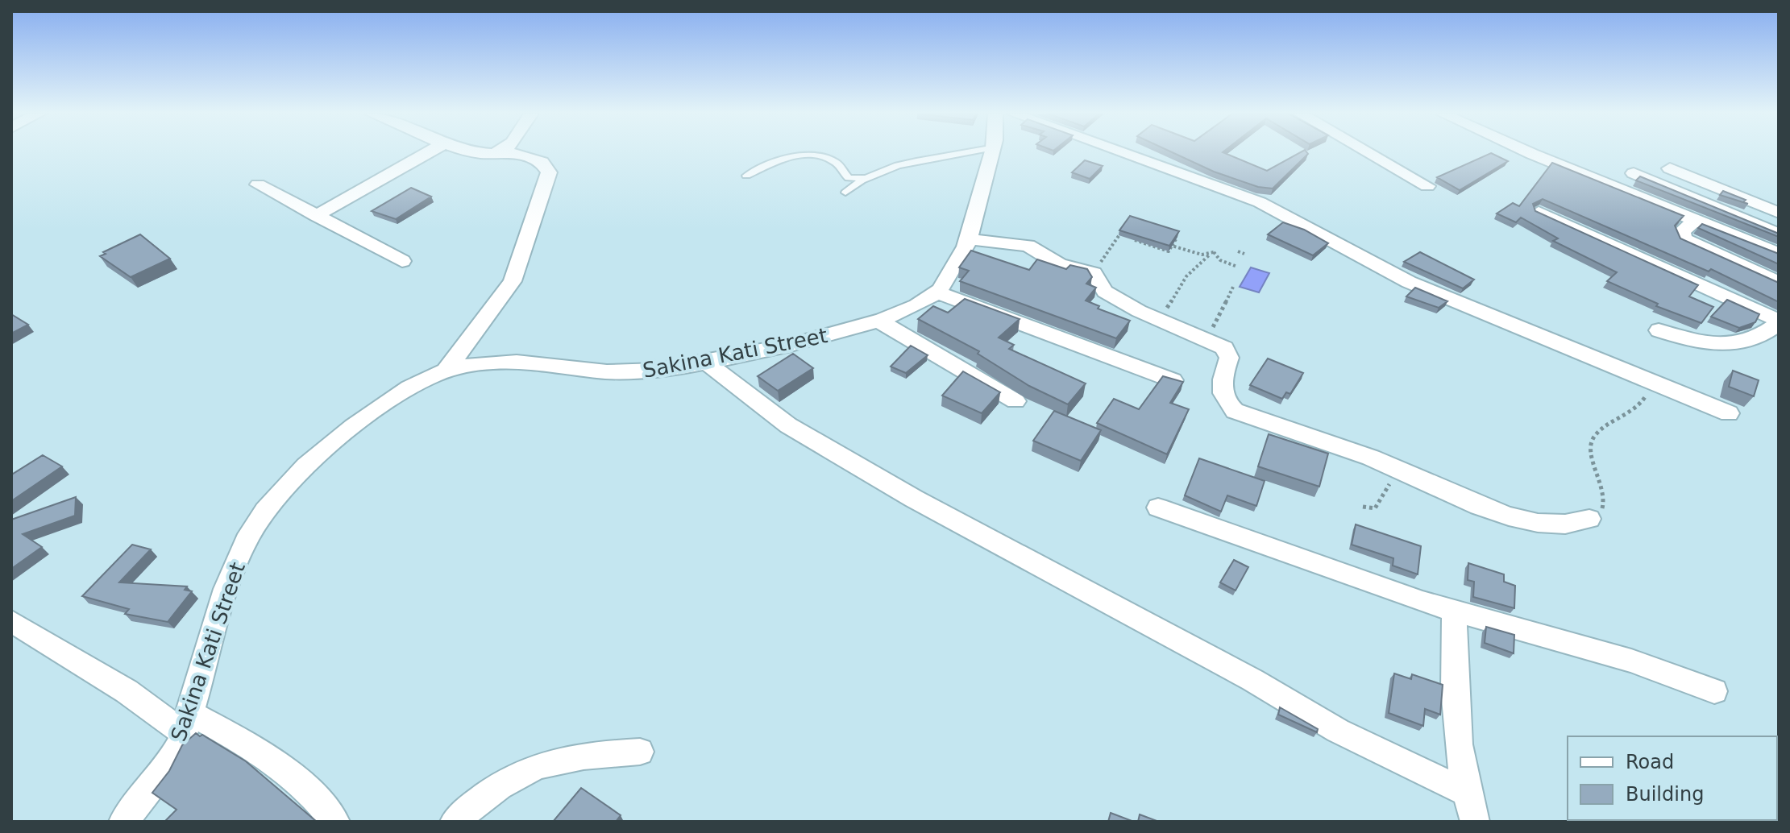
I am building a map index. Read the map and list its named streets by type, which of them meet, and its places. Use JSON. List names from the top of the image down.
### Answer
{
  "streets": {
    "street": ["Sakina Kati Street"]
  },
  "legend": ["Road", "Building"]
}
